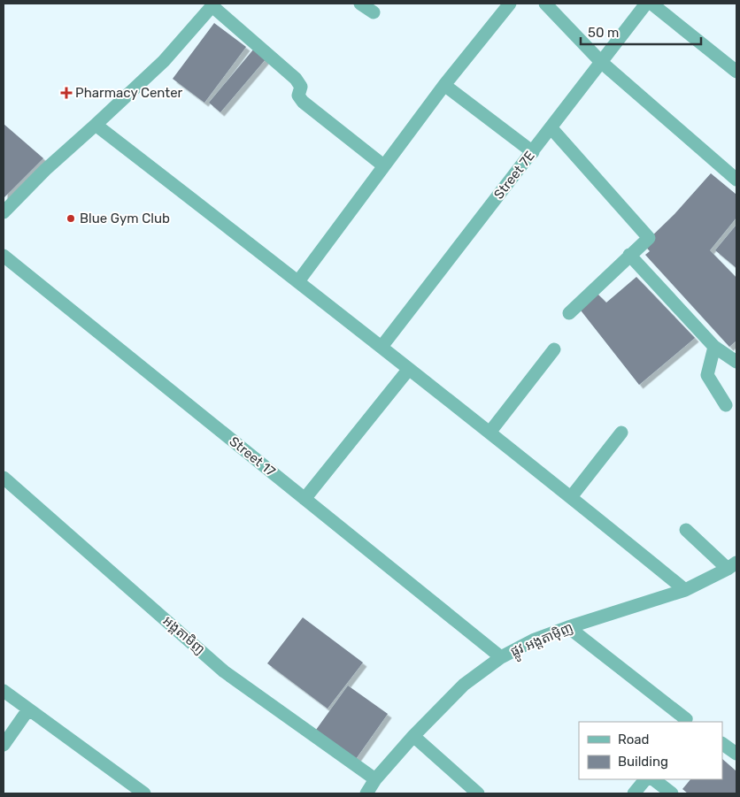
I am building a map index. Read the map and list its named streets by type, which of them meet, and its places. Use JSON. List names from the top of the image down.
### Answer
{
  "streets": {
    "street": [
      "Street 7E",
      "Street 17",
      "អង្គតាមិញ",
      "ផ្លូវ អង្តតាម៉ិញ"
    ]
  },
  "crossings": [
    ["Street 17", "ផ្លូវ អង្តតាម៉ិញ"],
    ["អង្គតាមិញ", "ផ្លូវ អង្តតាម៉ិញ"]
  ],
  "places": {
    "health": ["Pharmacy Center"],
    "other": ["Blue Gym Club"]
  },
  "legend": ["Road", "Building"],
  "scale_bar": "50 m"
}
